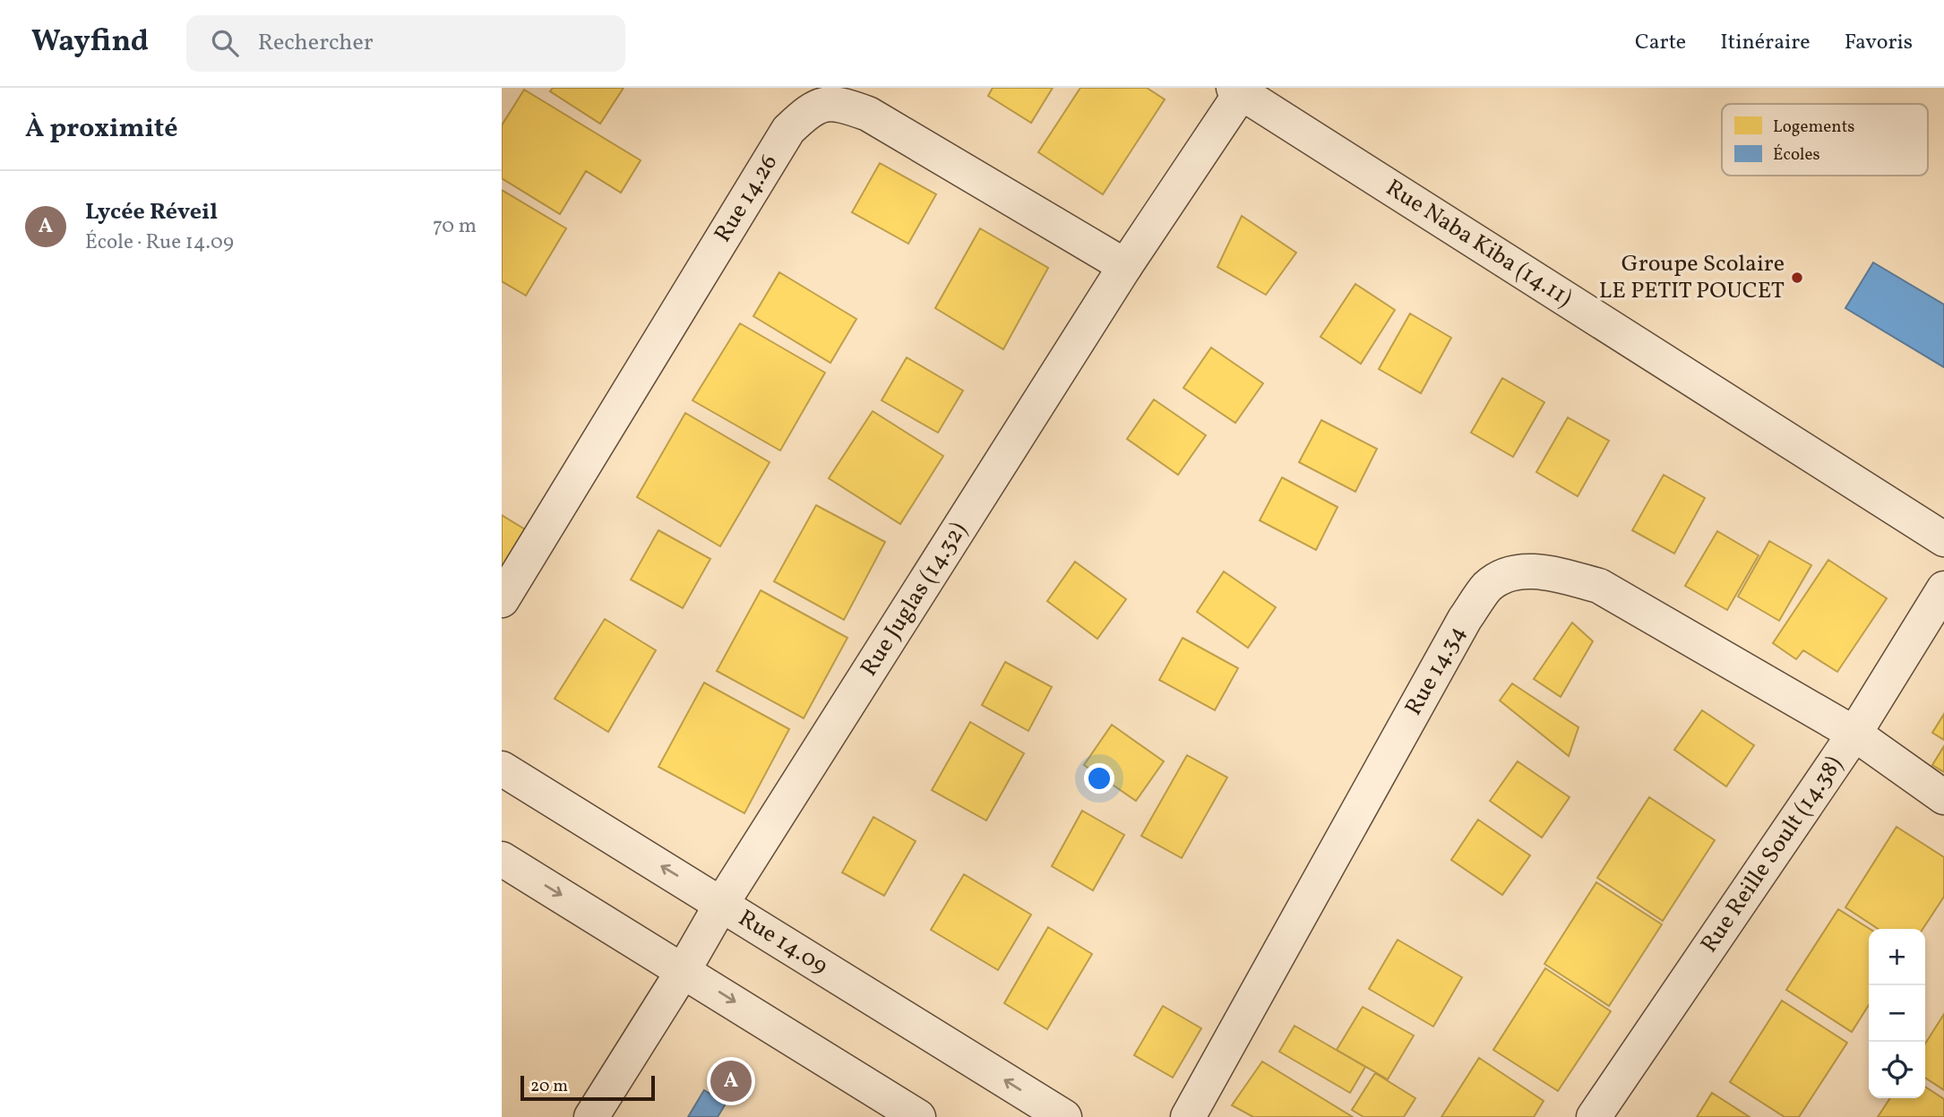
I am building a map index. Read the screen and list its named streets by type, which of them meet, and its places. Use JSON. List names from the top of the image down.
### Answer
{
  "streets": {
    "street": [
      "Rue 14.26",
      "Rue Naba Kiba (14.11)",
      "Rue Juglas (14.32)",
      "Rue 14.34",
      "Rue Reille Soult (14.38)",
      "Rue 14.09"
    ]
  },
  "crossings": [
    ["Rue 14.26", "Rue Juglas (14.32)"],
    ["Rue Naba Kiba (14.11)", "Rue Juglas (14.32)"],
    ["Rue Juglas (14.32)", "Rue 14.09"],
    ["Rue 14.34", "Rue Reille Soult (14.38)"]
  ],
  "places": ["Groupe Scolaire LE PETIT POUCET"],
  "legend": ["Logements", "Écoles"],
  "scale_bar": "20 m",
  "page": {
    "header": "Wayfind",
    "search": "Rechercher",
    "nav": ["Carte", "Itinéraire", "Favoris"],
    "heading": "À proximité",
    "list": [
      {
        "mark": "A",
        "name": "Lycée Réveil",
        "note": "École · Rue 14.09",
        "value": "70 m"
      }
    ],
    "map_buttons": ["+", "−"],
    "pins": "A",
    "scale": "20 m"
  }
}
